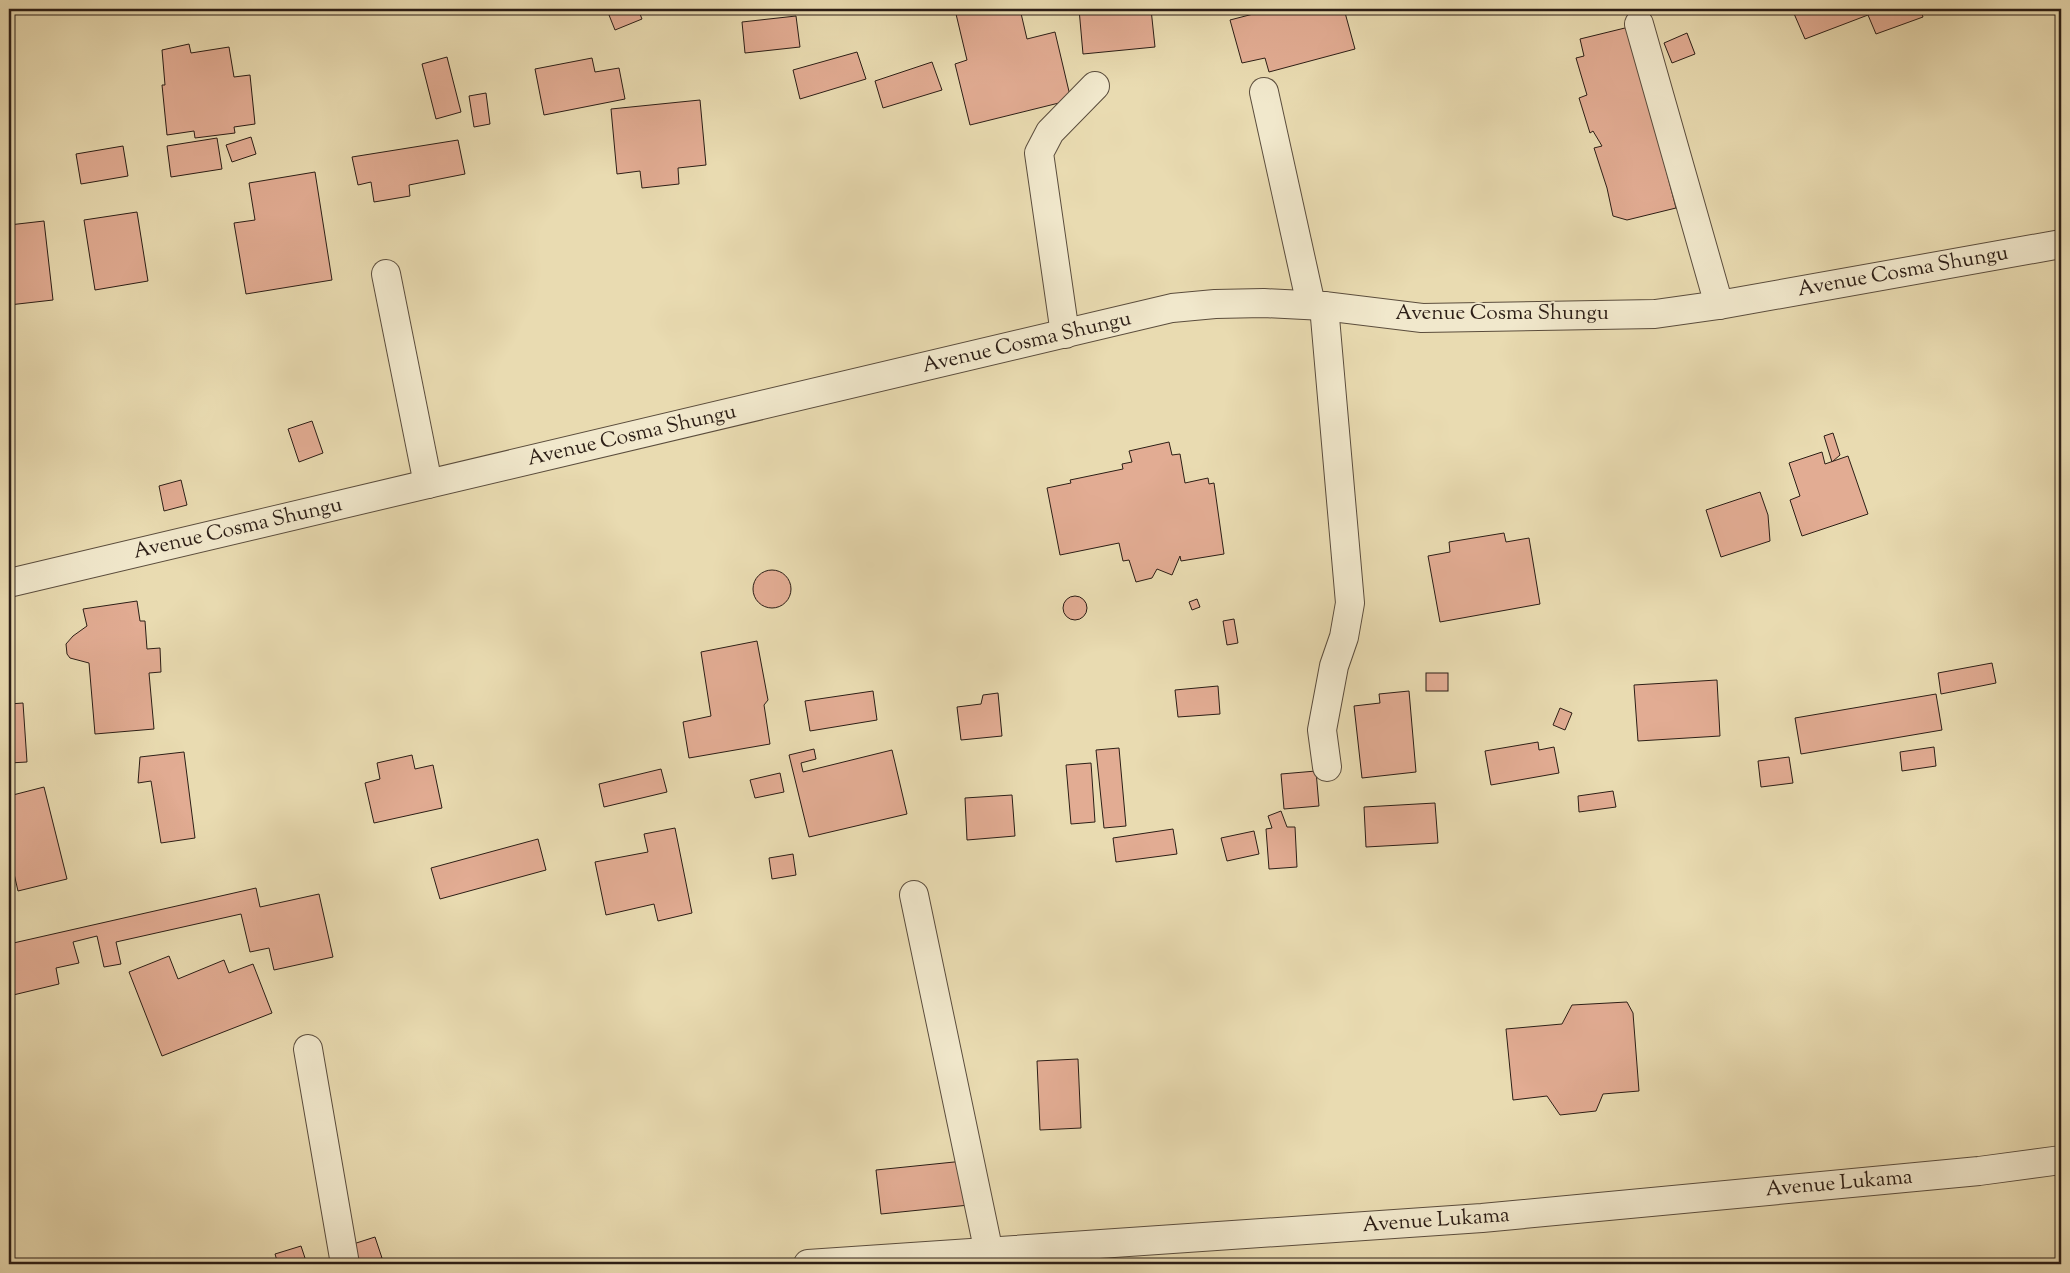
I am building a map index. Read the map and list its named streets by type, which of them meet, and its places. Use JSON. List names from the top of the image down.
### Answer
{
  "streets": {
    "street": ["Avenue Cosma Shungu", "Avenue Lukama"]
  }
}
